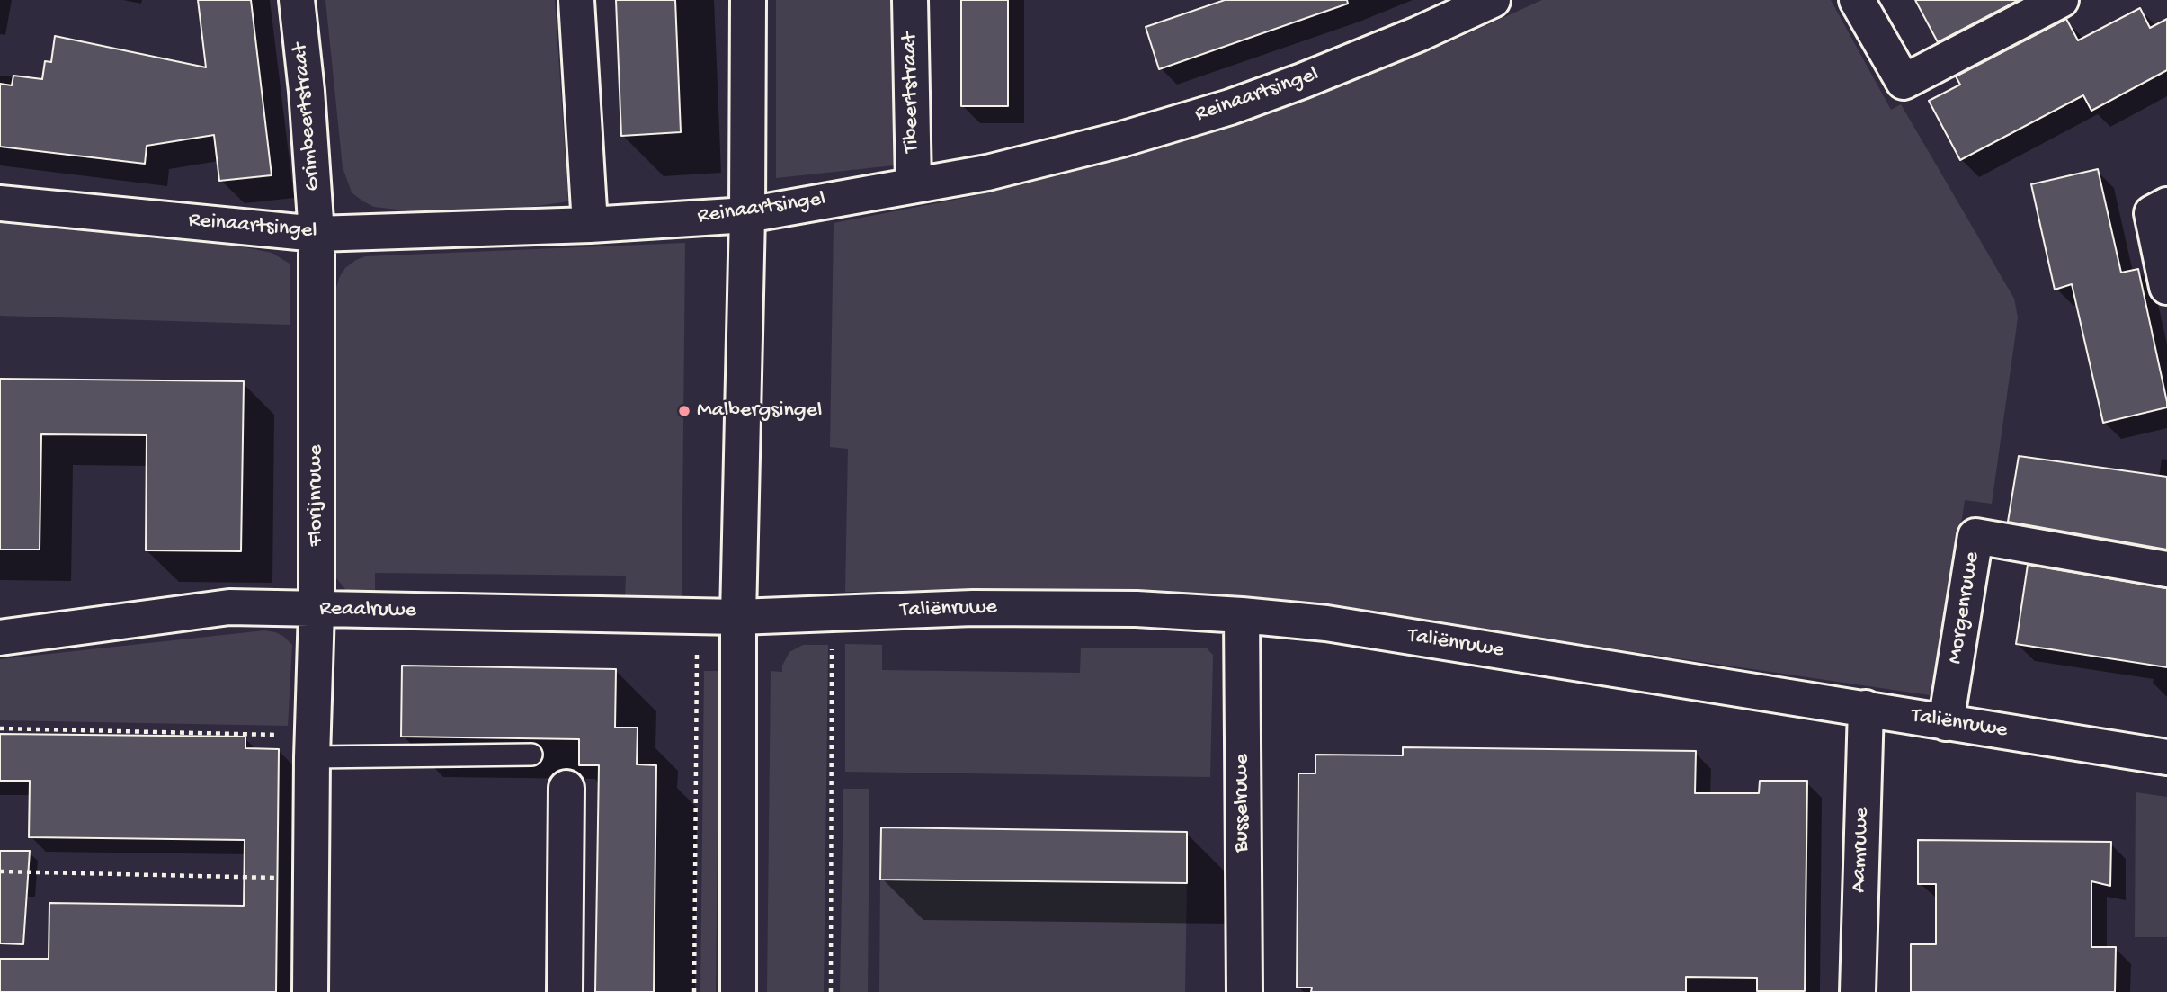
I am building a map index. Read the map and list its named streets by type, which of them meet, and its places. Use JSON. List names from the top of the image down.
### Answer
{
  "streets": {
    "street": [
      "Tibeertstraat",
      "Reinaartsingel",
      "Grimbeertstraat",
      "Florijnruwe",
      "Morgenruwe",
      "Taliënruwe",
      "Reaalruwe",
      "Busselruwe",
      "Aamruwe"
    ]
  },
  "crossings": [
    ["Tibeertstraat", "Reinaartsingel"],
    ["Reinaartsingel", "Grimbeertstraat"],
    ["Reinaartsingel", "Florijnruwe"],
    ["Grimbeertstraat", "Florijnruwe"],
    ["Florijnruwe", "Reaalruwe"],
    ["Morgenruwe", "Taliënruwe"],
    ["Taliënruwe", "Reaalruwe"],
    ["Taliënruwe", "Busselruwe"],
    ["Taliënruwe", "Aamruwe"]
  ],
  "places": ["Malbergsingel"]
}
